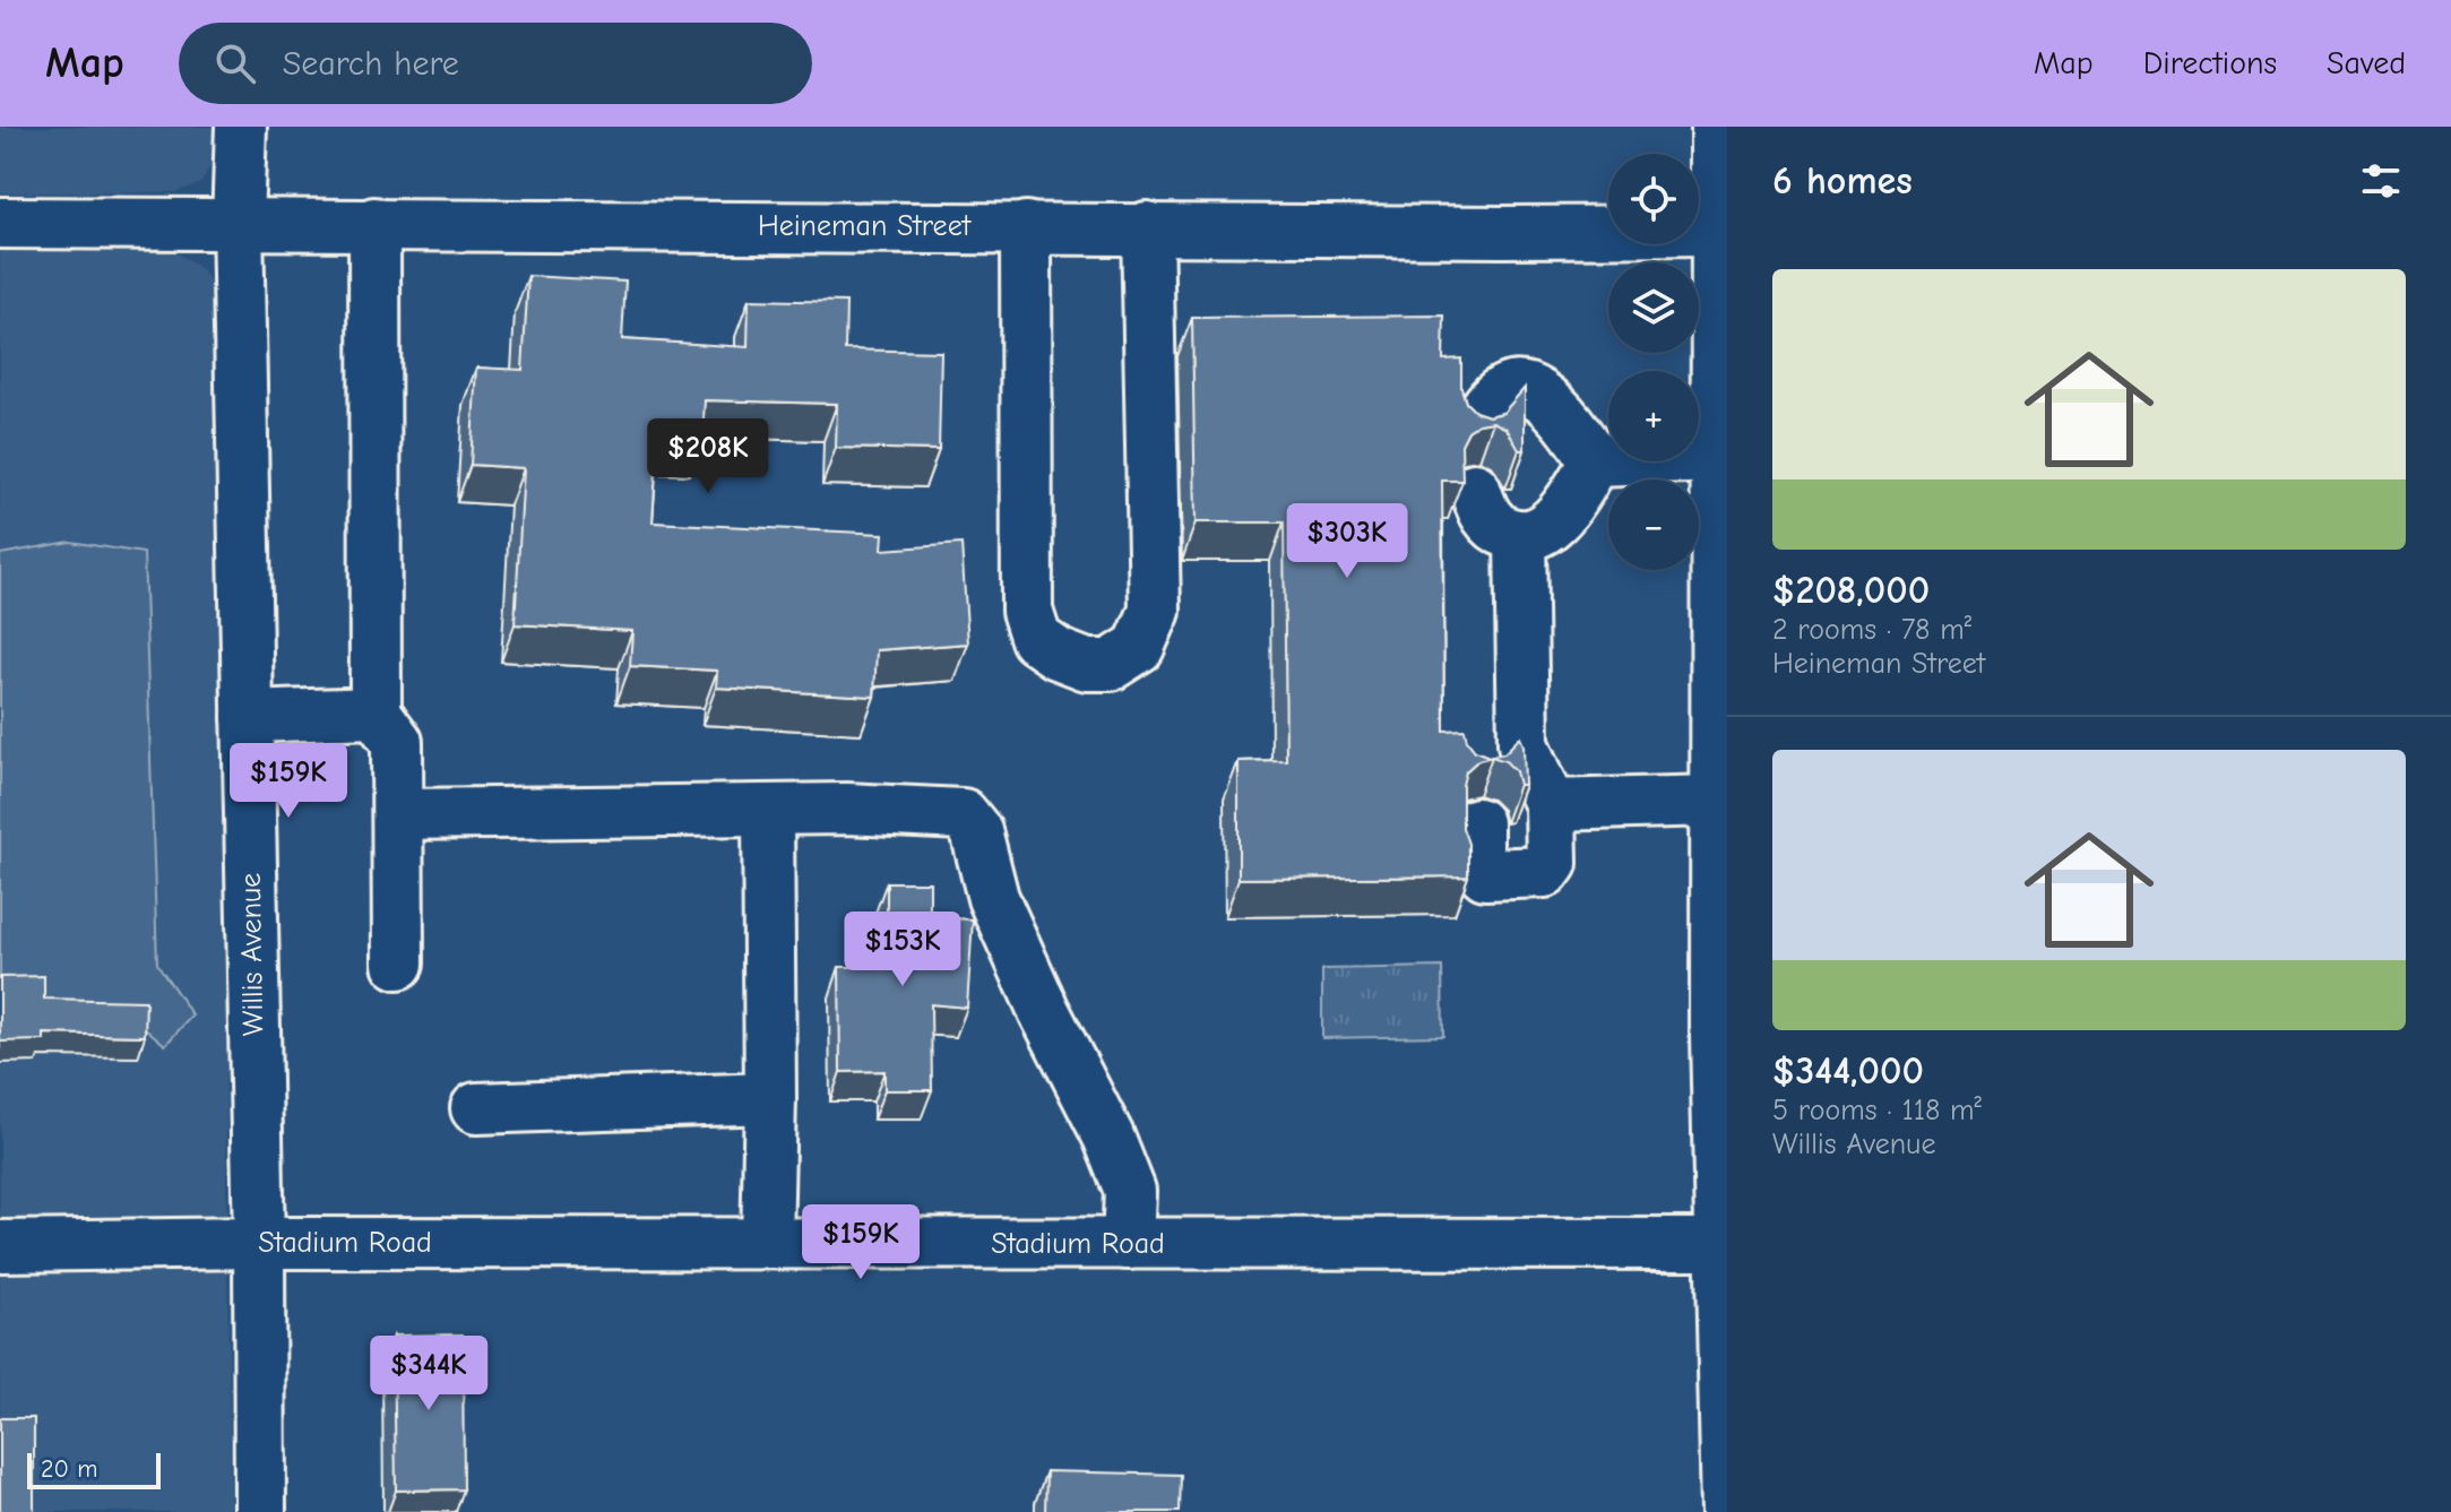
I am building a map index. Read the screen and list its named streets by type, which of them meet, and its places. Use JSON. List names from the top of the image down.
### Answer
{
  "streets": {
    "street": ["Heineman Street", "Willis Avenue", "Stadium Road"]
  },
  "crossings": [
    ["Heineman Street", "Willis Avenue"],
    ["Willis Avenue", "Stadium Road"]
  ],
  "scale_bar": "20 m",
  "page": {
    "header": "Map",
    "search": "Search here",
    "nav": ["Map", "Directions", "Saved"],
    "heading": "6 homes",
    "map_buttons": ["+", "−"],
    "list": [
      {
        "name": "$208,000",
        "note": "2 rooms · 78 m² · Heineman Street"
      },
      {
        "name": "$344,000",
        "note": "5 rooms · 118 m² · Willis Avenue"
      }
    ],
    "price": [
      "$208K",
      "$303K",
      "$159K",
      "$153K",
      "$159K",
      "$344K"
    ],
    "scale": "20 m"
  }
}
